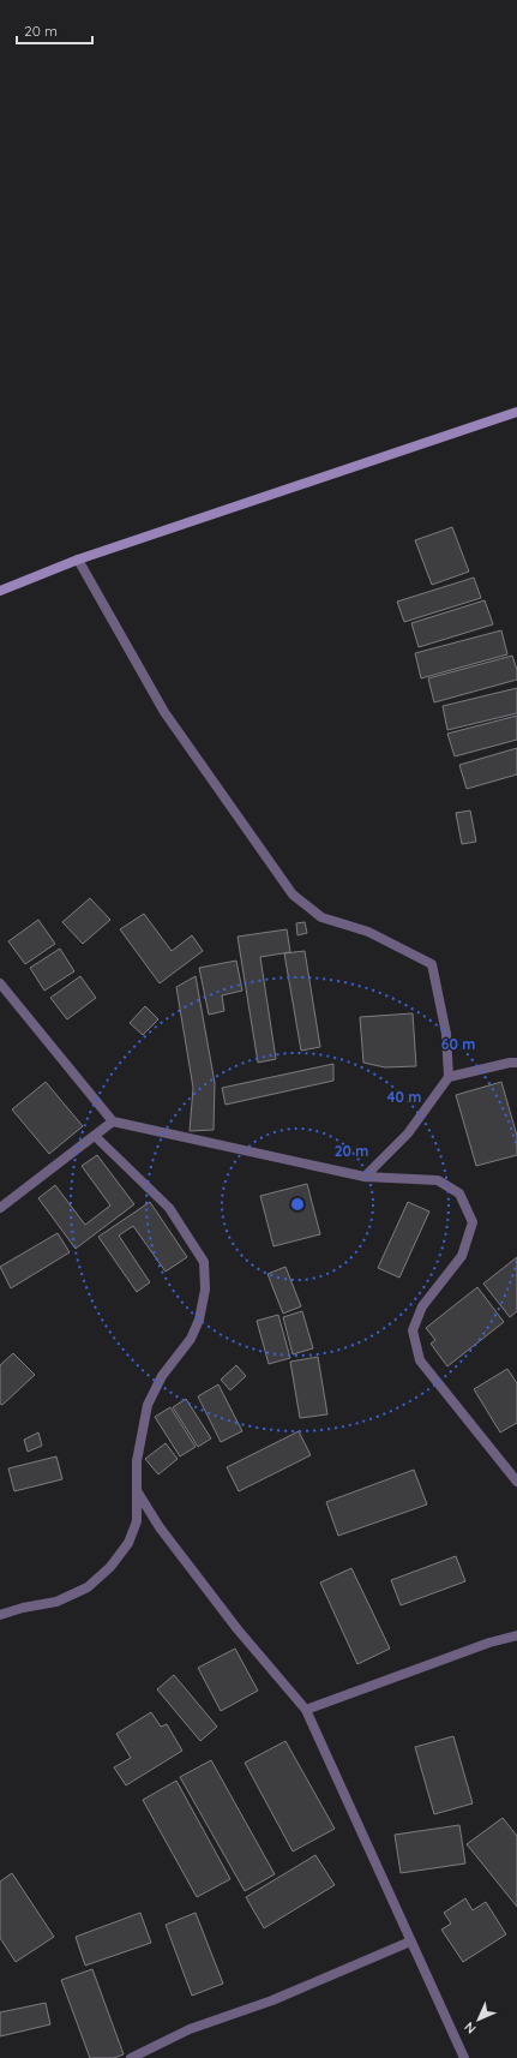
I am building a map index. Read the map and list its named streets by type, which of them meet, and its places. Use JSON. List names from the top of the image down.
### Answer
{
  "scale_bar": "20 m",
  "north": "bottom left",
  "rings": ["60 m", "40 m", "20 m"]
}
